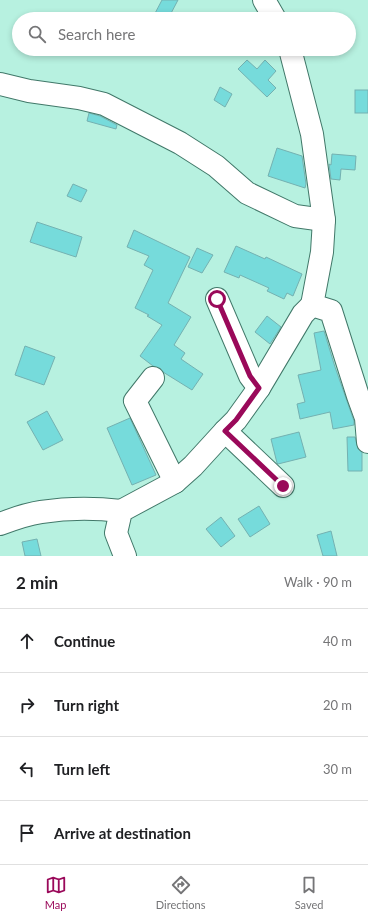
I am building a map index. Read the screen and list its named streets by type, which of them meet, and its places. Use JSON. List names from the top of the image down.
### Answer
{
  "page": {
    "search": "Search here",
    "heading": ["2 min", "Walk · 90 m"],
    "list": [
      ["Continue", "40 m"],
      ["Turn right", "20 m"],
      ["Turn left", "30 m"],
      "Arrive at destination"
    ],
    "nav": ["Map", "Directions", "Saved"]
  }
}
